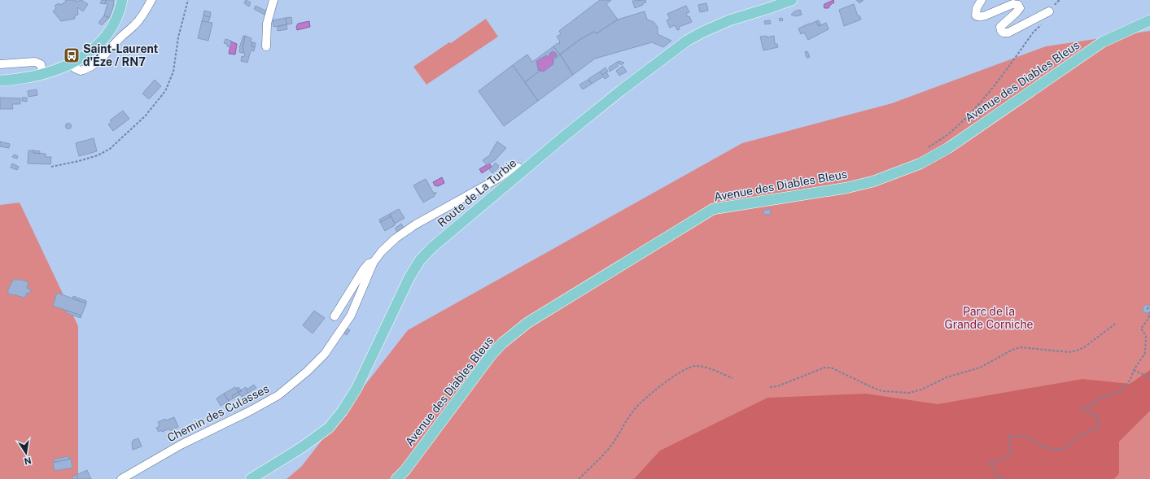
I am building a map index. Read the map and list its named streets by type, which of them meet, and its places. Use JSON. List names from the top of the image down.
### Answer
{
  "streets": {
    "main road": ["Avenue des Diables Bleus", "Route de La Turbie"],
    "street": ["Chemin des Culasses"]
  },
  "crossings": [
    ["Route de La Turbie", "Chemin des Culasses"]
  ],
  "parks": ["Parc de la Grande Corniche"],
  "places": {
    "bus stop": ["Saint-Laurent d'Éze / RN7"]
  },
  "north": "bottom"
}
